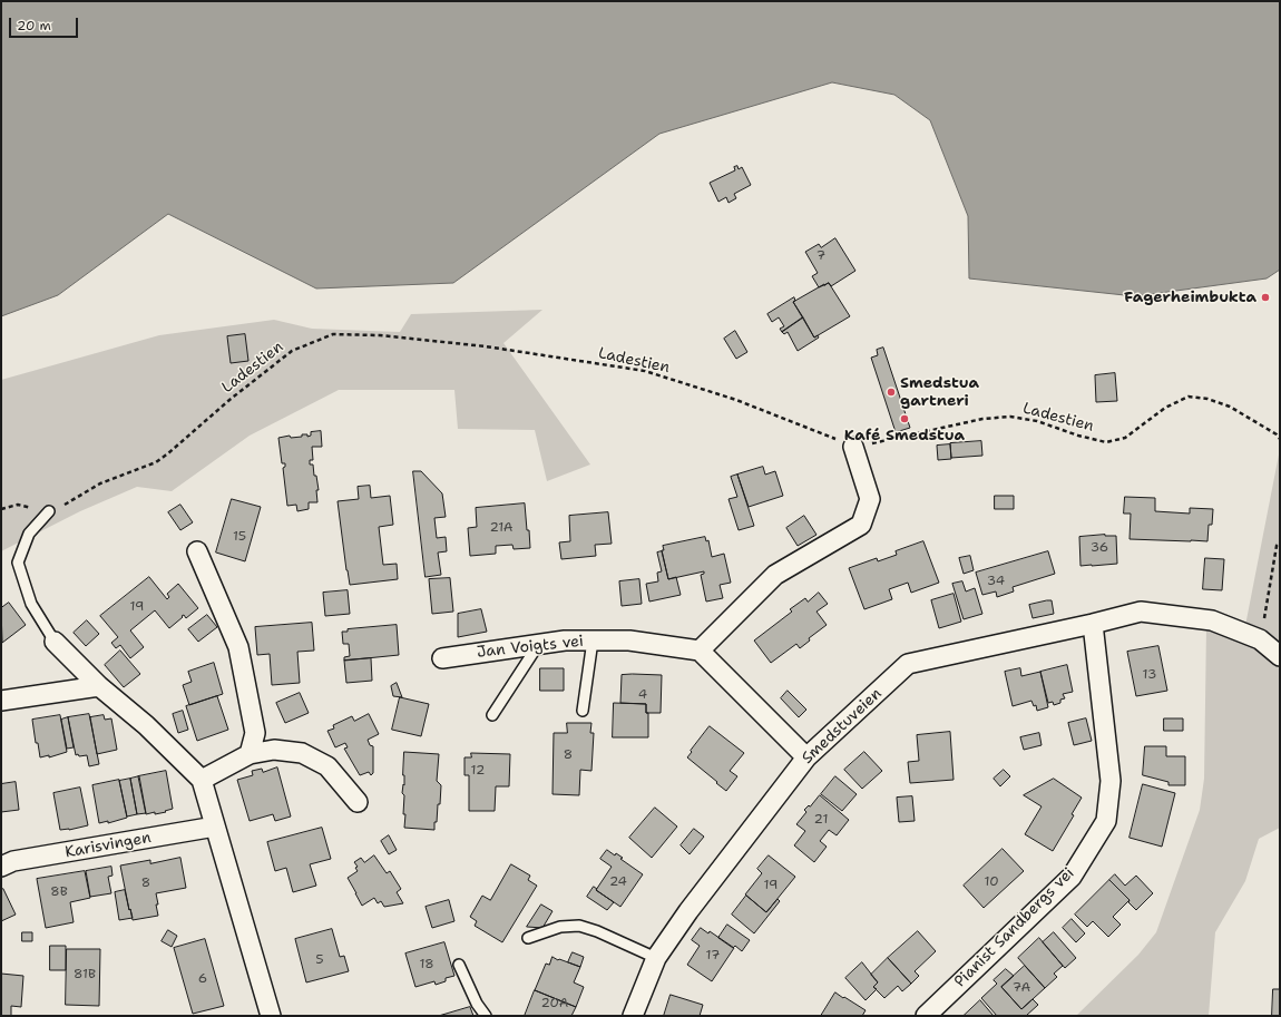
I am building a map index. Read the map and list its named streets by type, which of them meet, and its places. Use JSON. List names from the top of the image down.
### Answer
{
  "streets": {
    "street": [
      "Jan Voigts vei",
      "Smedstuveien",
      "Karisvingen",
      "Pianist Sandbergs vei"
    ],
    "path": ["Ladestien"]
  },
  "crossings": [
    ["Smedstuveien", "Pianist Sandbergs vei"]
  ],
  "places": ["Fagerheimbukta", "Smedstua gartneri", "Kafé Smedstua"],
  "house_numbers": [
    "7",
    "21A",
    "15",
    "36",
    "34",
    "19",
    "13",
    "4",
    "8",
    "12",
    "21",
    "24",
    "10",
    "8",
    "19",
    "8B",
    "17",
    "5",
    "18",
    "81B",
    "6",
    "7A",
    "20A"
  ],
  "scale_bar": "20 m"
}
